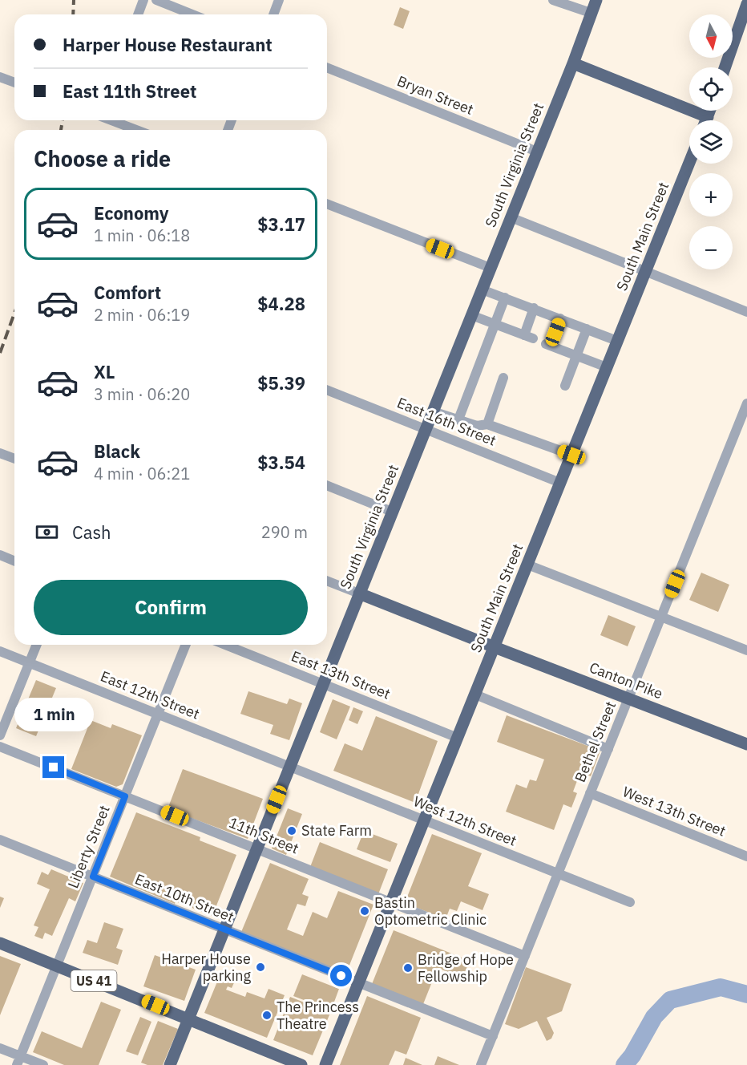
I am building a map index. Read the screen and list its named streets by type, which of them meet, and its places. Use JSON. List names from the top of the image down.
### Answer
{
  "streets": {
    "main road": [
      "South Virginia Street",
      "South Main Street",
      "Canton Pike",
      "US 41"
    ],
    "street": [
      "Bryan Street",
      "East 16th Street",
      "East 13th Street",
      "East 12th Street",
      "Bethel Street",
      "West 13th Street",
      "West 12th Street",
      "11th Street",
      "Liberty Street",
      "East 10th Street"
    ]
  },
  "crossings": [
    ["Bryan Street", "South Virginia Street"],
    ["South Virginia Street", "East 16th Street"],
    ["South Virginia Street", "East 13th Street"],
    ["South Virginia Street", "Canton Pike"],
    ["South Virginia Street", "East 12th Street"],
    ["South Virginia Street", "West 12th Street"],
    ["South Virginia Street", "11th Street"],
    ["South Virginia Street", "East 10th Street"],
    ["South Virginia Street", "US 41"],
    ["South Main Street", "East 16th Street"],
    ["South Main Street", "East 13th Street"],
    ["South Main Street", "Canton Pike"],
    ["South Main Street", "West 12th Street"],
    ["South Main Street", "11th Street"],
    ["South Main Street", "East 10th Street"],
    ["Canton Pike", "Bethel Street"],
    ["East 12th Street", "West 12th Street"],
    ["East 12th Street", "Liberty Street"],
    ["Bethel Street", "West 13th Street"],
    ["Bethel Street", "West 12th Street"],
    ["Bethel Street", "11th Street"],
    ["Bethel Street", "East 10th Street"],
    ["11th Street", "Liberty Street"],
    ["Liberty Street", "East 10th Street"],
    ["Liberty Street", "US 41"]
  ],
  "places": [
    "State Farm",
    "Bastin Optometric Clinic",
    "Harper House parking",
    "Bridge of Hope Fellowship",
    "The Princess Theatre"
  ],
  "north": "bottom",
  "page": {
    "map_buttons": ["+", "−"],
    "banner": ["Harper House Restaurant", "East 11th Street"],
    "heading": "Choose a ride",
    "list": [
      {
        "name": "Economy",
        "note": "1 min · 06:18",
        "value": "$3.17"
      },
      {
        "name": "Comfort",
        "note": "2 min · 06:19",
        "value": "$4.28"
      },
      {
        "name": "XL",
        "note": "3 min · 06:20",
        "value": "$5.39"
      },
      {
        "name": "Black",
        "note": "4 min · 06:21",
        "value": "$3.54"
      }
    ],
    "pay": ["Cash", "290 m"],
    "buttons": "Confirm",
    "bubble": "1 min"
  }
}
